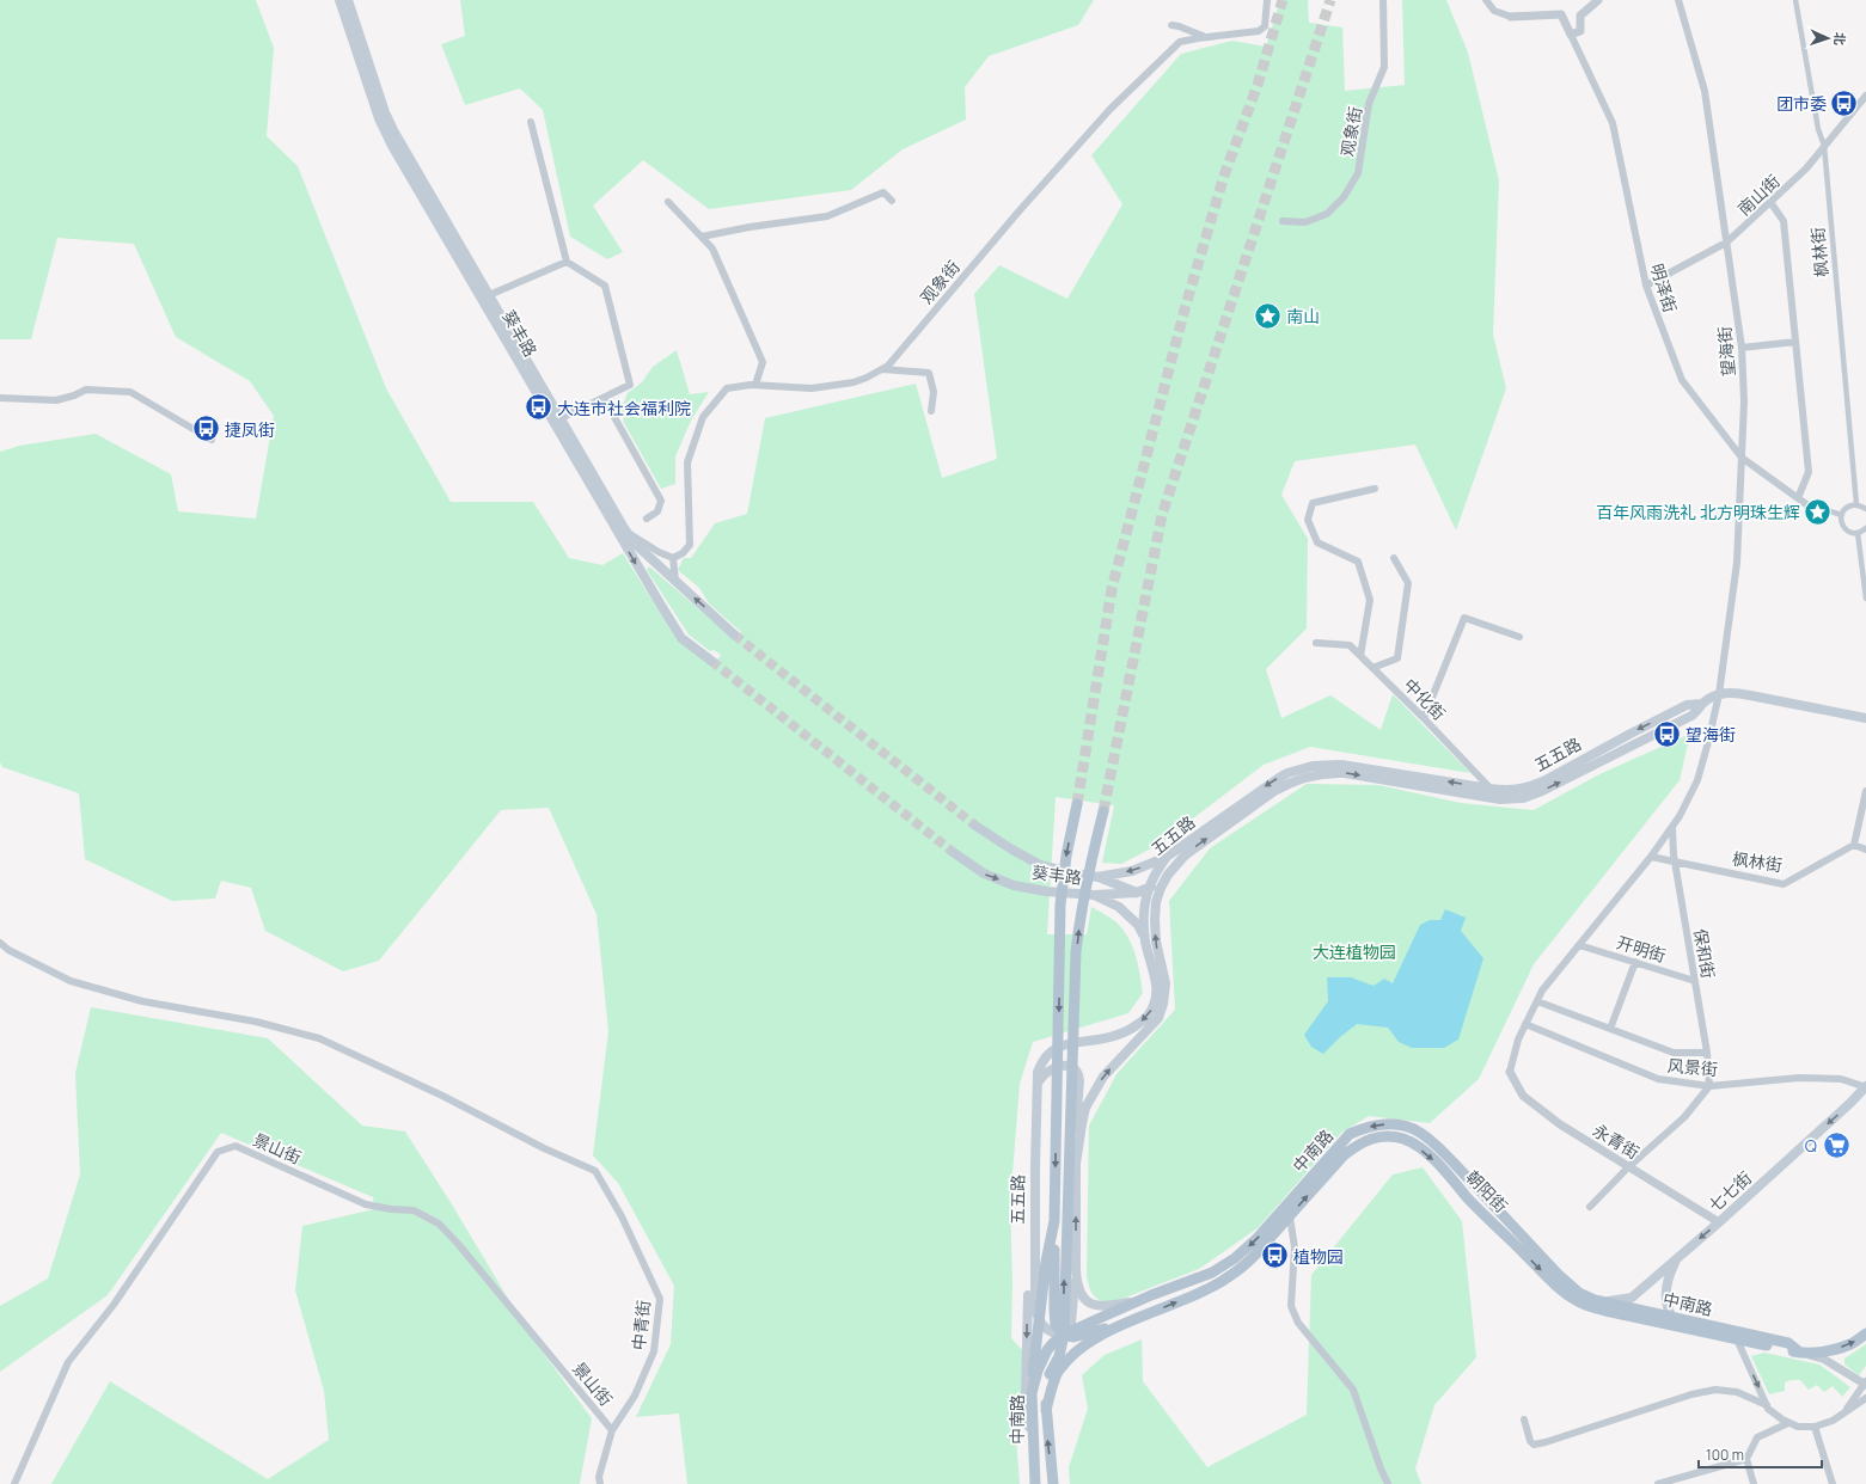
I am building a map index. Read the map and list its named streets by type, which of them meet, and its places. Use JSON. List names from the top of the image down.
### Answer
{
  "streets": {
    "main road": [
      "葵丰路",
      "五五路",
      "中南路",
      "朝阳街",
      "七七街"
    ],
    "street": [
      "观象街",
      "南山街",
      "枫林街",
      "明泽街",
      "望海街",
      "中化街",
      "开明街",
      "保和街",
      "风景街",
      "永青街",
      "景山街",
      "中青街"
    ]
  },
  "crossings": [
    ["南山街", "枫林街"],
    ["南山街", "明泽街"],
    ["南山街", "望海街"],
    ["枫林街", "望海街"],
    ["枫林街", "保和街"],
    ["明泽街", "望海街"],
    ["葵丰路", "五五路"],
    ["望海街", "五五路"],
    ["望海街", "开明街"],
    ["望海街", "保和街"],
    ["望海街", "风景街"],
    ["望海街", "永青街"],
    ["中化街", "五五路"],
    ["五五路", "中南路"],
    ["开明街", "保和街"],
    ["保和街", "风景街"],
    ["风景街", "七七街"],
    ["永青街", "七七街"],
    ["景山街", "中青街"],
    ["中南路", "朝阳街"],
    ["中南路", "七七街"]
  ],
  "one_way": ["朝阳街", "七七街"],
  "parks": ["大连植物园"],
  "places": {
    "bus stop": [
      "团市委",
      "大连市社会福利院",
      "捷凤街",
      "望海街",
      "植物园"
    ],
    "place": ["南山", "百年风雨洗礼 北方明珠生辉"],
    "supermarket": ["Q"]
  },
  "scale_bar": "100 m",
  "north": "right"
}
